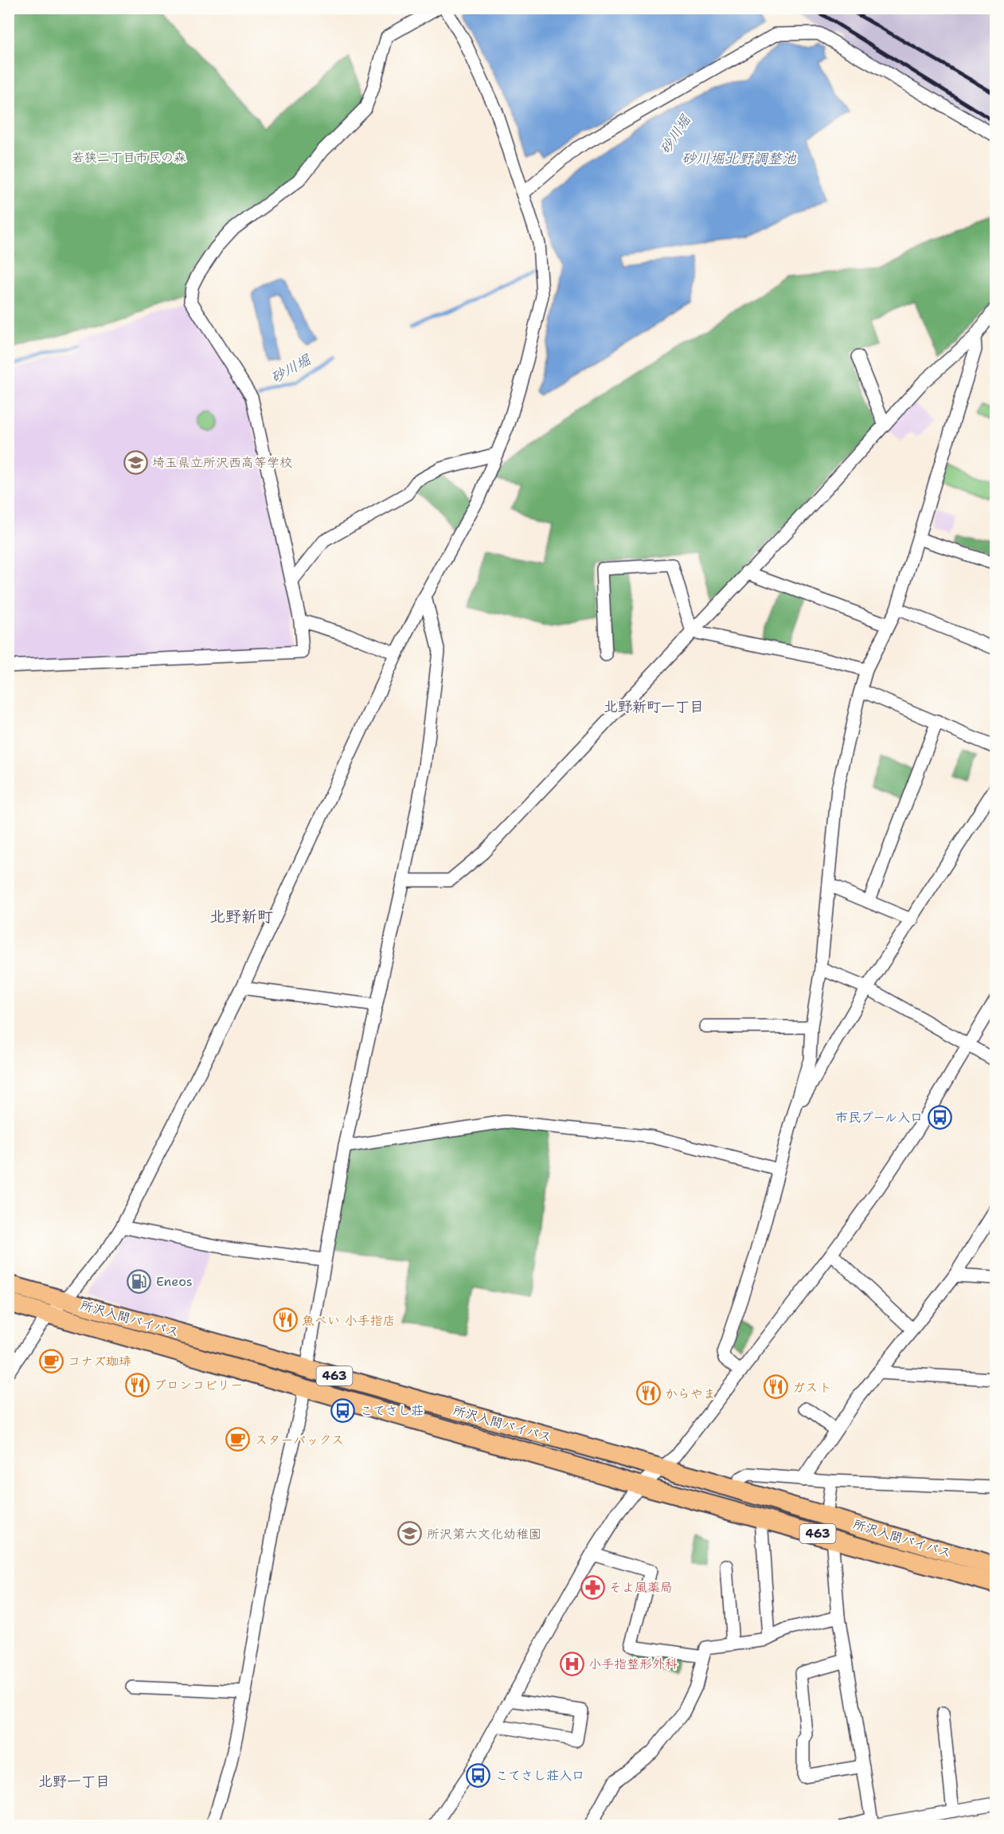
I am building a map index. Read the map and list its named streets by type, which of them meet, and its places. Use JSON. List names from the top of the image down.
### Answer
{
  "streets": {
    "highway": ["所沢入間バイパス", "463"]
  },
  "districts": ["北野新町一丁目", "北野新町", "北野一丁目"],
  "water": ["砂川堀", "砂川堀北野調整池"],
  "parks": ["若狭二丁目市民の森"],
  "places": {
    "school or university": ["埼玉県立所沢西高等学校", "所沢第六文化幼稚園"],
    "bus stop": ["市民プール入口", "こてさし荘", "こてさし荘入口"],
    "fuel station": ["Eneos"],
    "restaurant": [
      "魚べい 小手指店",
      "ブロンコビリー",
      "ガスト",
      "からやま"
    ],
    "cafe": ["コナズ珈琲", "スターバックス"],
    "pharmacy": ["そよ風薬局"],
    "hospital": ["小手指整形外科"]
  }
}
